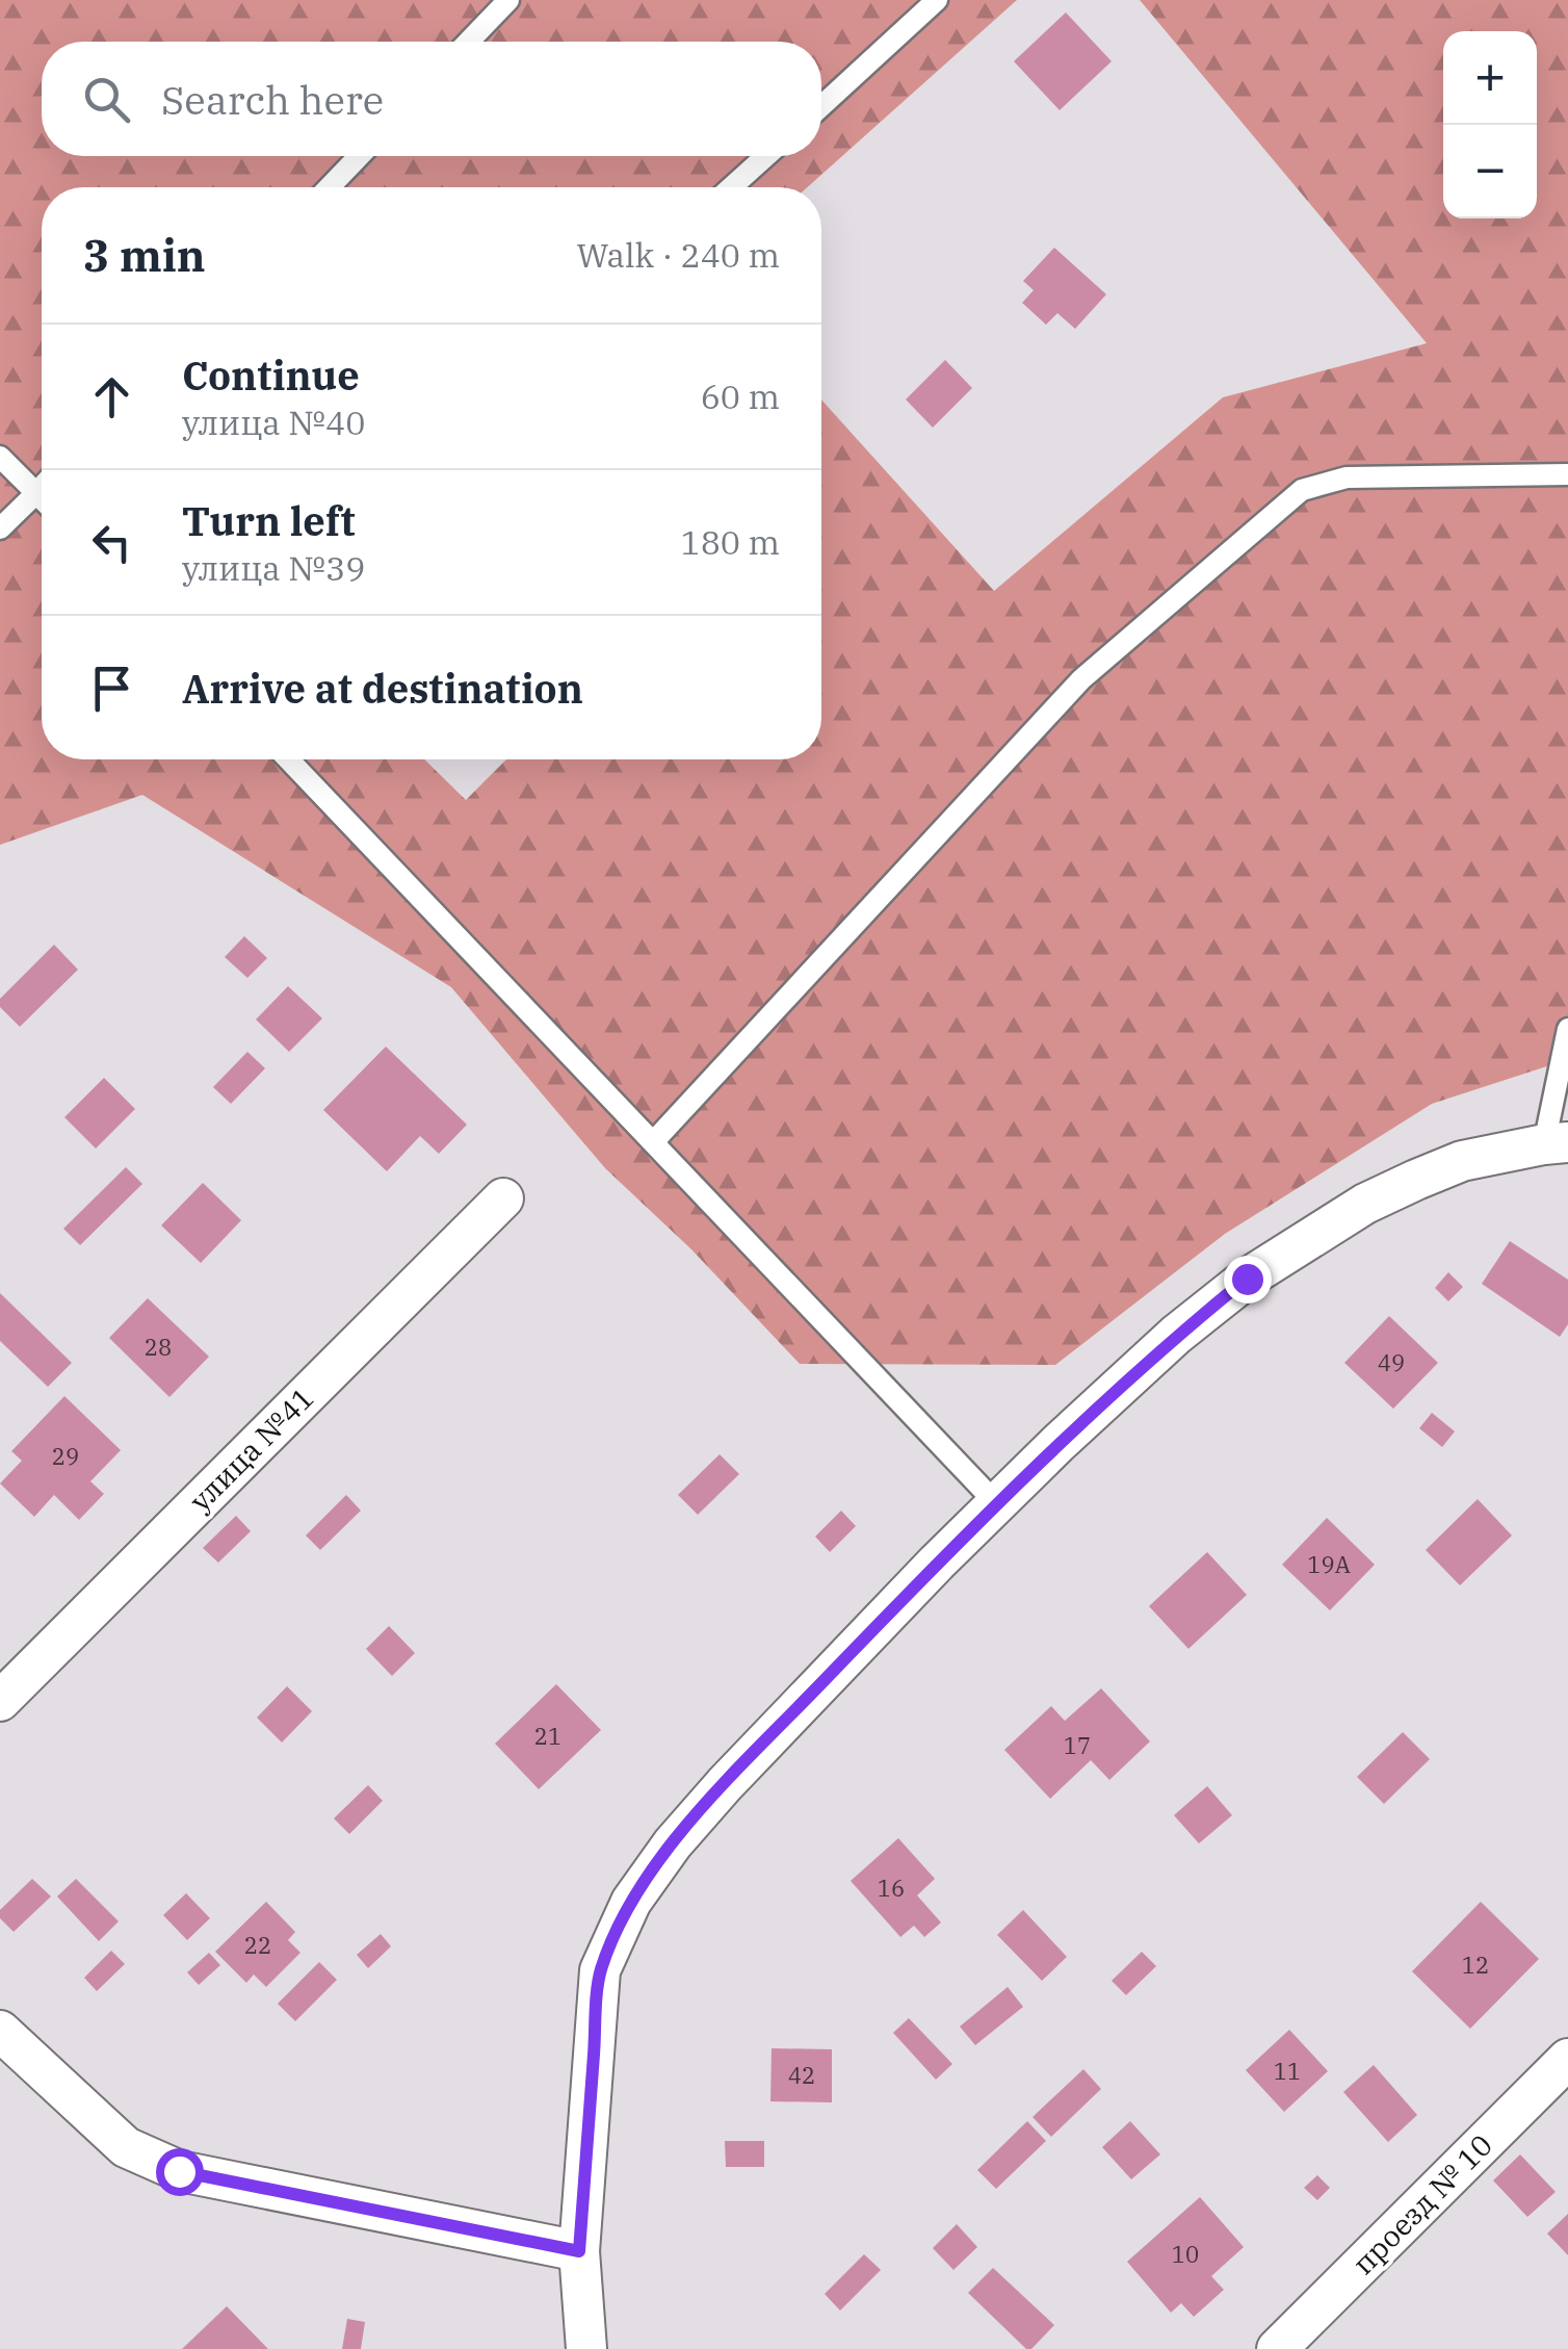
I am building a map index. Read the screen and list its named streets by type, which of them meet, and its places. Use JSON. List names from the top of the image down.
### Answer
{
  "streets": {
    "street": ["улица №41", "проезд № 10"]
  },
  "house_numbers": [
    "28",
    "49",
    "29",
    "19А",
    "21",
    "17",
    "16",
    "22",
    "12",
    "11",
    "42",
    "10"
  ],
  "page": {
    "map_buttons": ["+", "−"],
    "search": "Search here",
    "heading": ["3 min", "Walk · 240 m"],
    "list": [
      ["Continue", "улица №40", "60 m"],
      ["Turn left", "улица №39", "180 m"],
      "Arrive at destination"
    ]
  }
}
